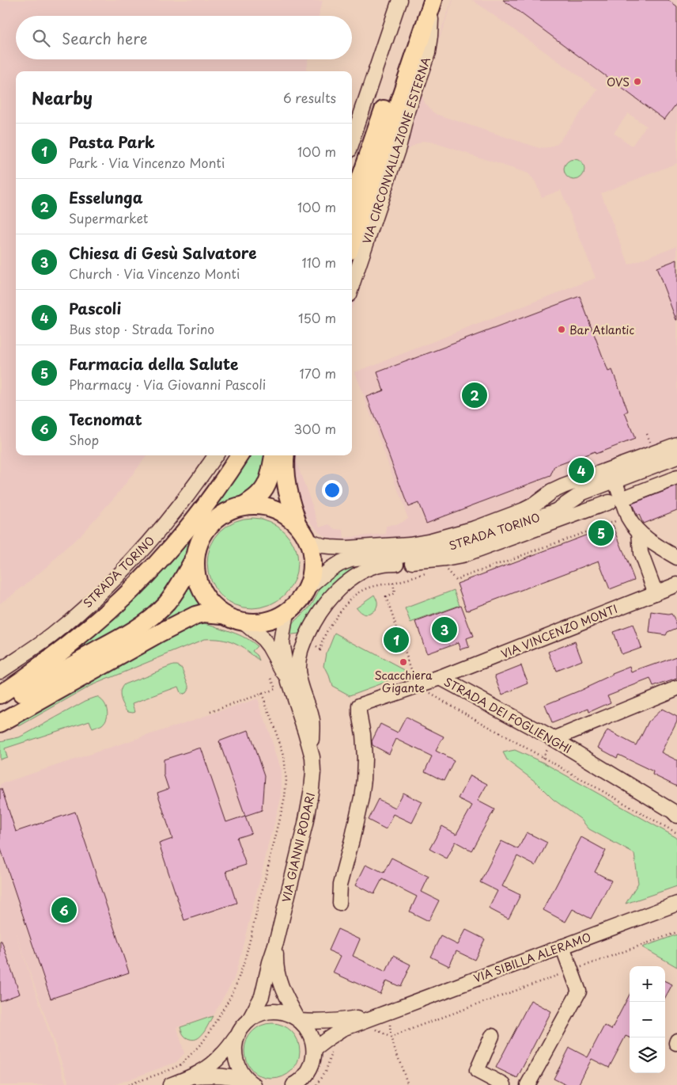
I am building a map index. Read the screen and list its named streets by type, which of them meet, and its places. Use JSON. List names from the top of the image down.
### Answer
{
  "streets": {
    "main road": ["VIA CIRCONVALLAZIONE ESTERNA"],
    "street": [
      "STRADA TORINO",
      "VIA VINCENZO MONTI",
      "STRADA DEI FOGLIENGHI",
      "VIA GIANNI RODARI",
      "VIA SIBILLA ALERAMO"
    ]
  },
  "crossings": [
    ["STRADA TORINO", "VIA GIANNI RODARI"],
    ["VIA VINCENZO MONTI", "STRADA DEI FOGLIENGHI"],
    ["VIA GIANNI RODARI", "VIA SIBILLA ALERAMO"]
  ],
  "places": ["OVS", "Bar Atlantic", "Scacchiera Gigante"],
  "page": {
    "search": "Search here",
    "heading": ["Nearby", "6 results"],
    "list": [
      {
        "mark": "1",
        "name": "Pasta Park",
        "note": "Park · Via Vincenzo Monti",
        "value": "100 m"
      },
      {
        "mark": "2",
        "name": "Esselunga",
        "note": "Supermarket",
        "value": "100 m"
      },
      {
        "mark": "3",
        "name": "Chiesa di Gesù Salvatore",
        "note": "Church · Via Vincenzo Monti",
        "value": "110 m"
      },
      {
        "mark": "4",
        "name": "Pascoli",
        "note": "Bus stop · Strada Torino",
        "value": "150 m"
      },
      {
        "mark": "5",
        "name": "Farmacia della Salute",
        "note": "Pharmacy · Via Giovanni Pascoli",
        "value": "170 m"
      },
      {
        "mark": "6",
        "name": "Tecnomat",
        "note": "Shop",
        "value": "300 m"
      }
    ],
    "pins": [
      "2",
      "4",
      "5",
      "3",
      "1",
      "6"
    ],
    "map_buttons": ["+", "−"]
  }
}
